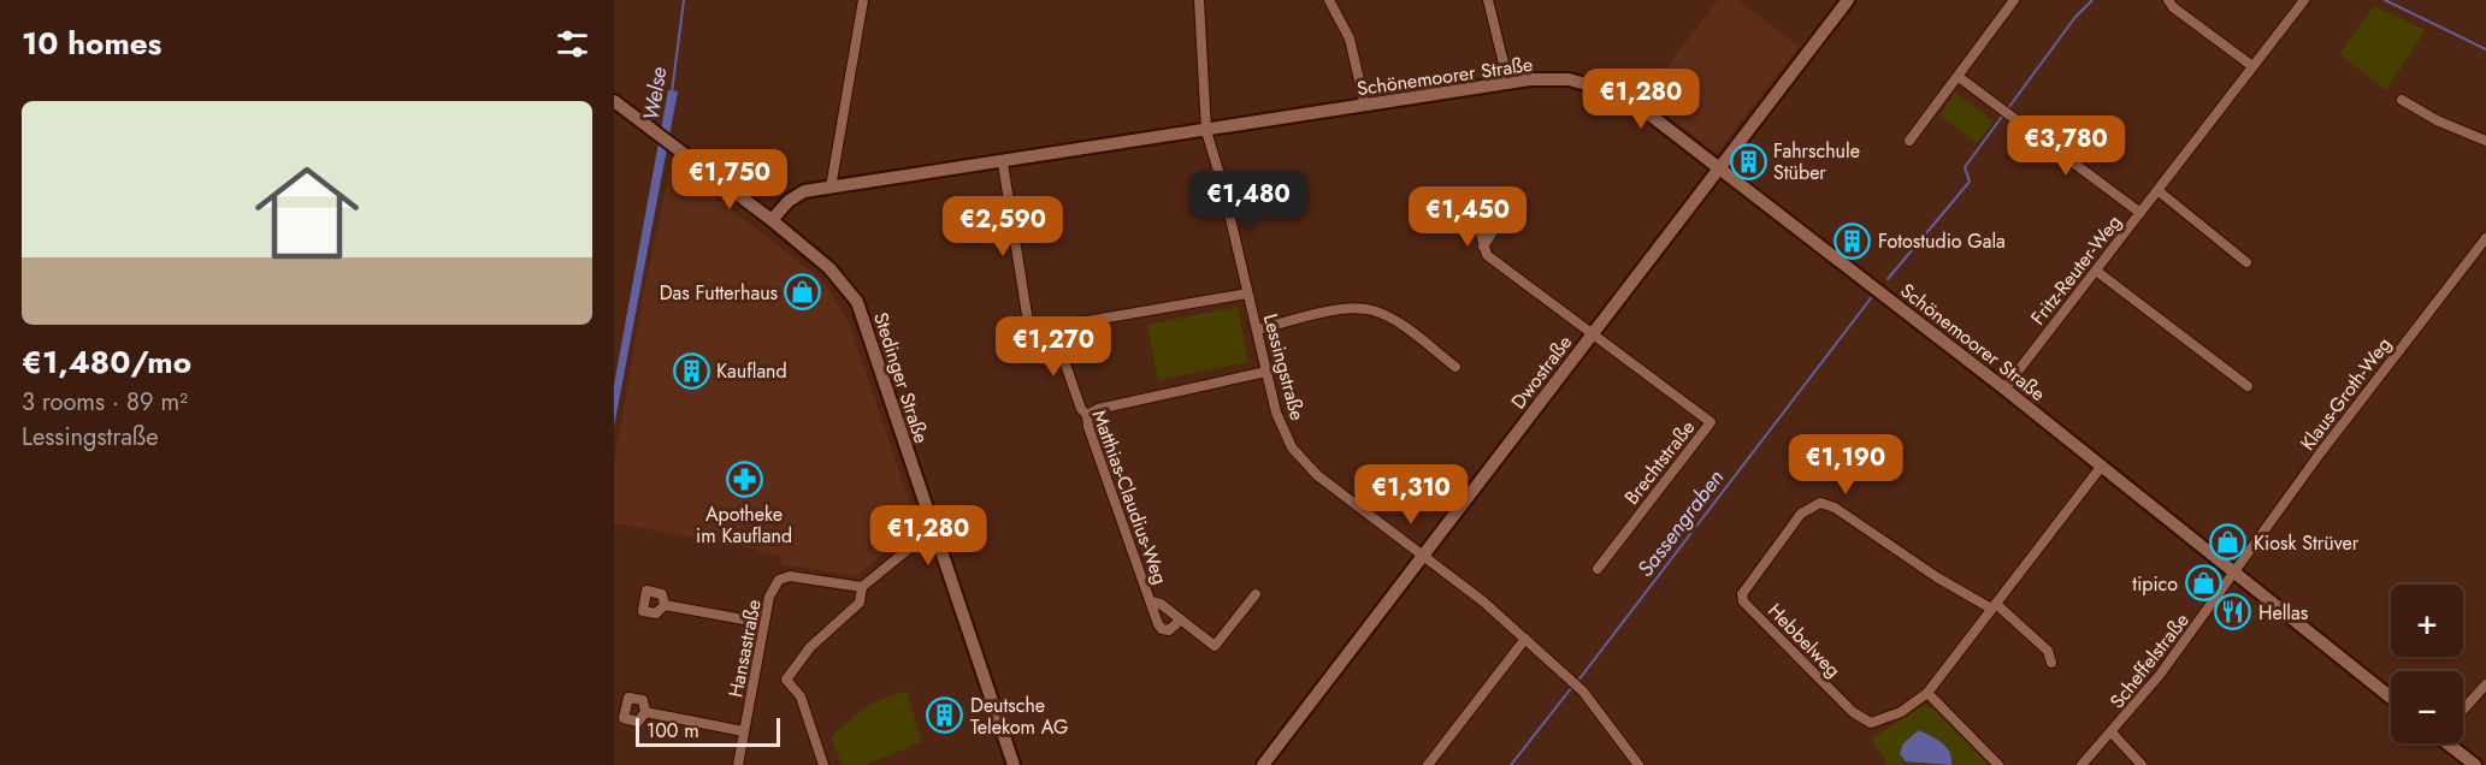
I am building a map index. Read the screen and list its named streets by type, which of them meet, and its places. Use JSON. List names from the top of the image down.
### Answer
{
  "streets": {
    "street": [
      "Schönemoorer Straße",
      "Fritz-Reuter-Weg",
      "Lessingstraße",
      "Dwostraße",
      "Stedinger Straße",
      "Klaus-Groth-Weg",
      "Brechtstraße",
      "Matthias-Claudius-Weg",
      "Hebbelweg",
      "Hansastraße",
      "Scheffelstraße"
    ]
  },
  "crossings": [
    ["Schönemoorer Straße", "Fritz-Reuter-Weg"],
    ["Schönemoorer Straße", "Lessingstraße"],
    ["Schönemoorer Straße", "Dwostraße"],
    ["Schönemoorer Straße", "Stedinger Straße"],
    ["Schönemoorer Straße", "Klaus-Groth-Weg"],
    ["Schönemoorer Straße", "Matthias-Claudius-Weg"],
    ["Schönemoorer Straße", "Scheffelstraße"],
    ["Lessingstraße", "Dwostraße"],
    ["Dwostraße", "Brechtstraße"],
    ["Klaus-Groth-Weg", "Scheffelstraße"]
  ],
  "water": ["Welse", "Sassengraben"],
  "places": {
    "building": [
      "Fahrschule Stüber",
      "Fotostudio Gala",
      "Kaufland",
      "Deutsche Telekom AG"
    ],
    "shop": ["Das Futterhaus", "Kiosk Strüver", "tipico"],
    "pharmacy": ["Apotheke im Kaufland"],
    "restaurant": ["Hellas"]
  },
  "scale_bar": "100 m",
  "page": {
    "heading": "10 homes",
    "price": [
      "€1,280",
      "€3,780",
      "€1,750",
      "€1,480",
      "€1,450",
      "€2,590",
      "€1,270",
      "€1,190",
      "€1,310",
      "€1,280"
    ],
    "list": [
      {
        "name": "€1,480/mo",
        "note": "3 rooms · 89 m² · Lessingstraße"
      }
    ],
    "map_buttons": ["+", "−"],
    "scale": "100 m"
  }
}
